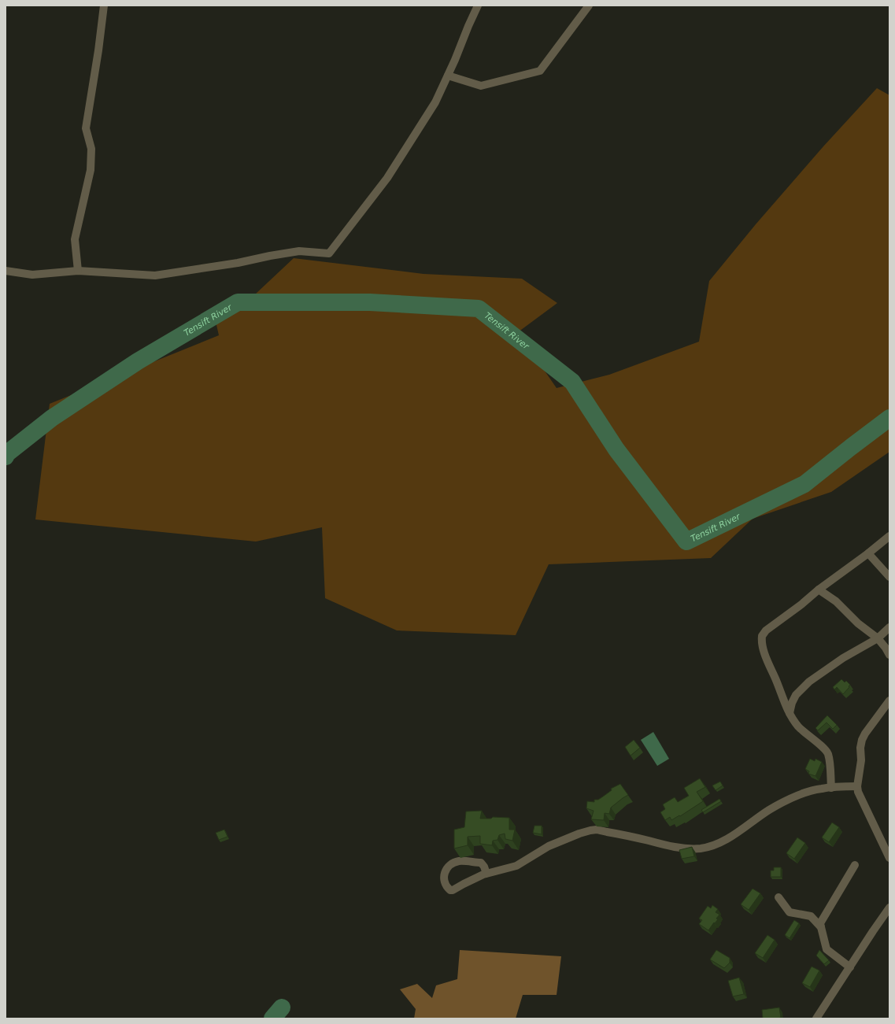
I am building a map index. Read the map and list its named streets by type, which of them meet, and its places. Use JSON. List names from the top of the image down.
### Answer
{
  "water": ["Tensift River"]
}
